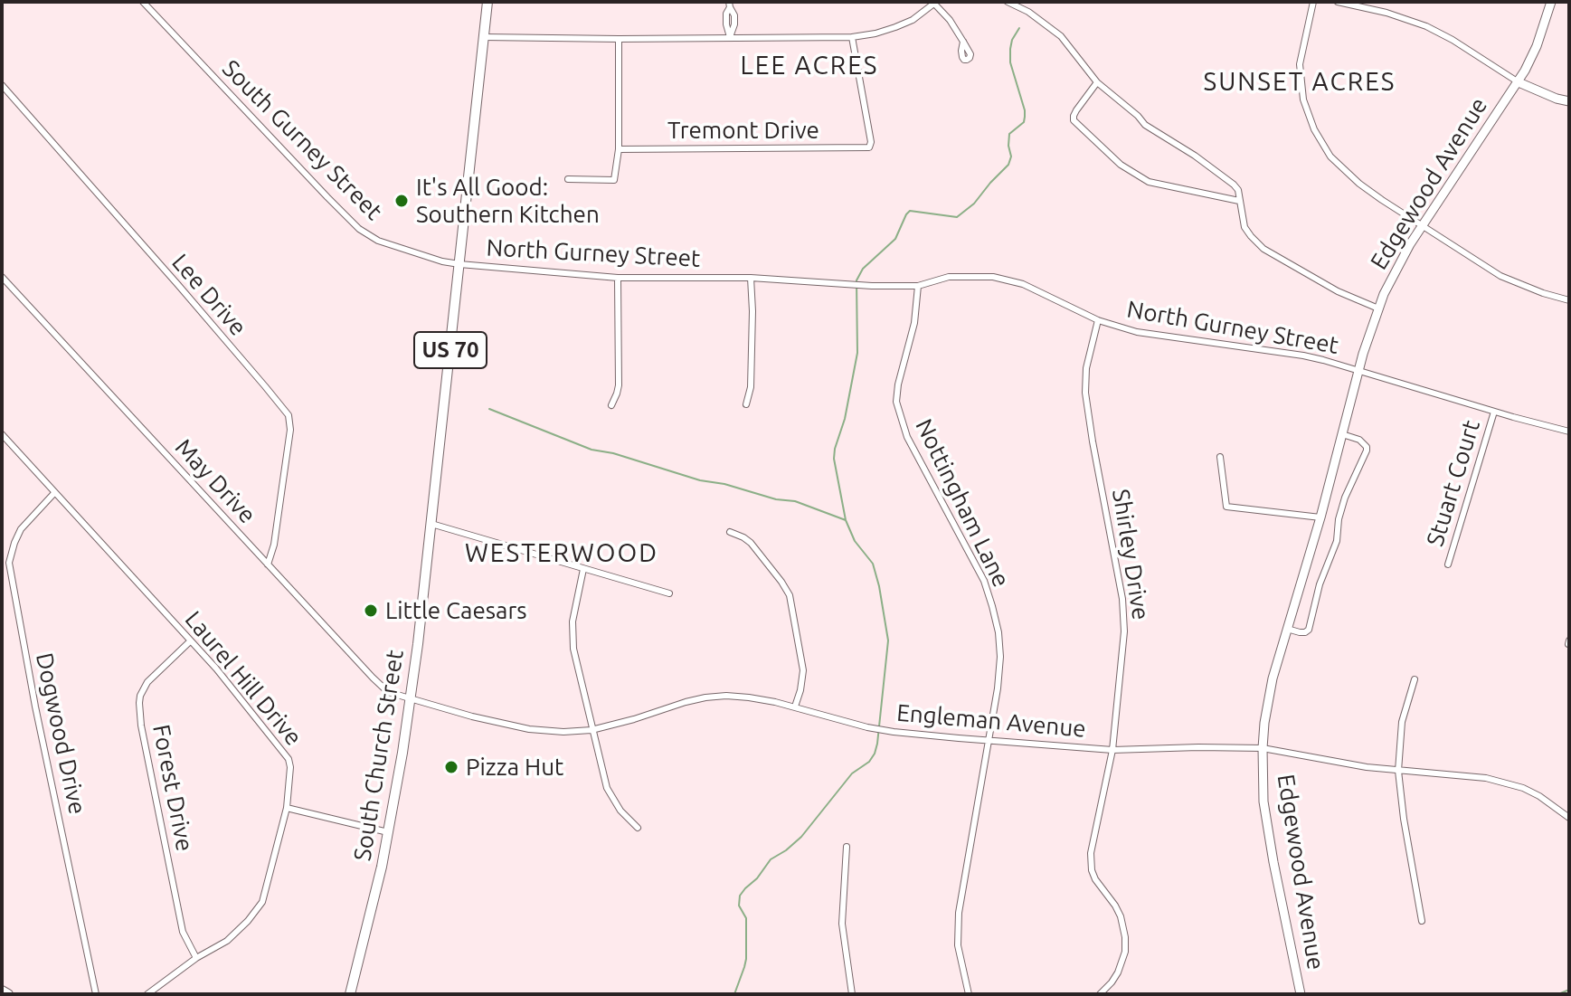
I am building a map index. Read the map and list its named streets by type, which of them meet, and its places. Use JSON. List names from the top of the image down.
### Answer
{
  "streets": {
    "main road": ["US 70", "South Church Street"],
    "street": [
      "Tremont Drive",
      "South Gurney Street",
      "Edgewood Avenue",
      "North Gurney Street",
      "Lee Drive",
      "May Drive",
      "Stuart Court",
      "Nottingham Lane",
      "Shirley Drive",
      "Laurel Hill Drive",
      "Engleman Avenue",
      "Dogwood Drive",
      "Forest Drive"
    ]
  },
  "crossings": [
    ["South Gurney Street", "North Gurney Street"],
    ["South Gurney Street", "South Church Street"],
    ["Edgewood Avenue", "North Gurney Street"],
    ["Edgewood Avenue", "Engleman Avenue"],
    ["North Gurney Street", "Stuart Court"],
    ["North Gurney Street", "Nottingham Lane"],
    ["North Gurney Street", "Shirley Drive"],
    ["North Gurney Street", "South Church Street"],
    ["Lee Drive", "May Drive"],
    ["May Drive", "Engleman Avenue"],
    ["May Drive", "South Church Street"],
    ["Nottingham Lane", "Engleman Avenue"],
    ["Shirley Drive", "Engleman Avenue"],
    ["Laurel Hill Drive", "Dogwood Drive"],
    ["Laurel Hill Drive", "Forest Drive"],
    ["Engleman Avenue", "South Church Street"]
  ],
  "districts": ["LEE ACRES", "SUNSET ACRES", "WESTERWOOD"],
  "places": ["It's All Good: Southern Kitchen", "Little Caesars", "Pizza Hut"]
}
